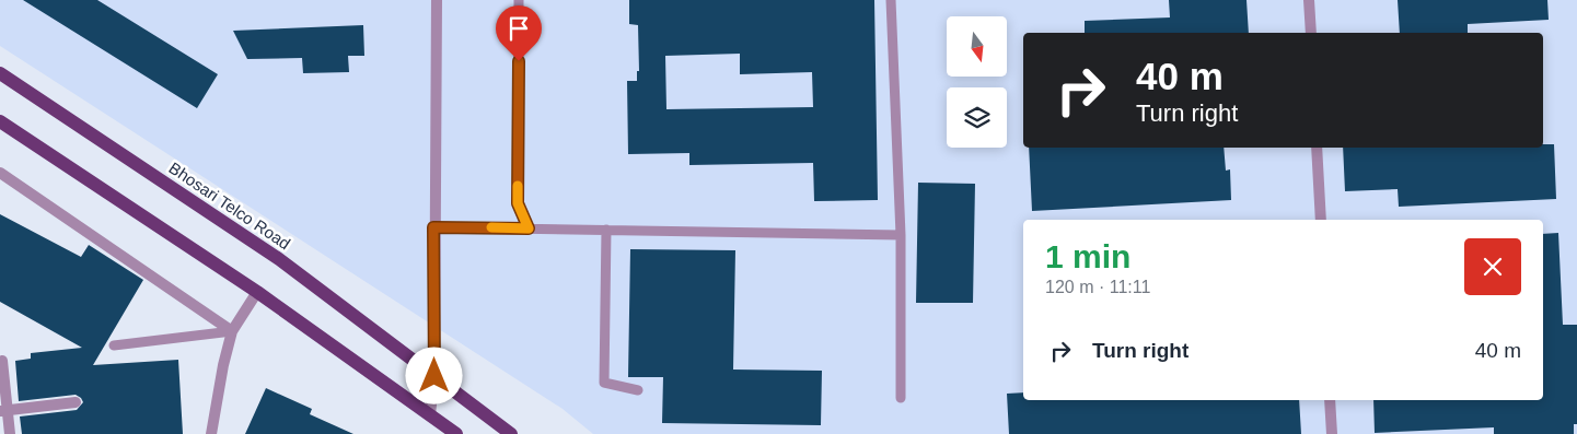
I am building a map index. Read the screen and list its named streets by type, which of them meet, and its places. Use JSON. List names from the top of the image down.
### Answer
{
  "streets": {
    "main road": ["Bhosari Telco Road"]
  },
  "north": "bottom",
  "page": {
    "turn": ["40 m", "Turn right"],
    "heading": ["1 min", "120 m · 11:11"],
    "list": [
      {
        "name": "Turn right",
        "value": "40 m"
      }
    ]
  }
}
